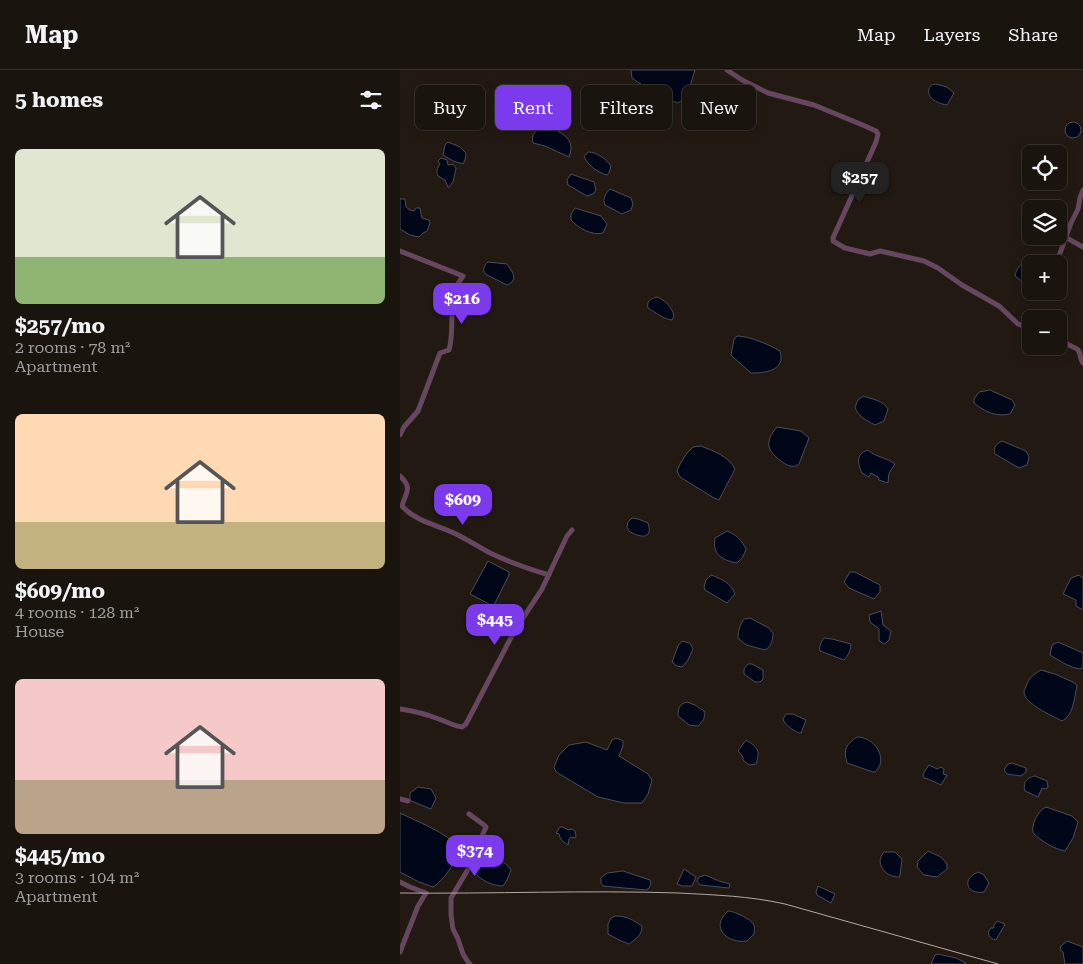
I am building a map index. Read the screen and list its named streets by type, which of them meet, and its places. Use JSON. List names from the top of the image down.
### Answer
{
  "page": {
    "header": "Map",
    "nav": ["Map", "Layers", "Share"],
    "heading": "5 homes",
    "chip": [
      "Buy",
      "Rent",
      "Filters",
      "New"
    ],
    "list": [
      {
        "name": "$257/mo",
        "note": "2 rooms · 78 m² · Apartment"
      },
      {
        "name": "$609/mo",
        "note": "4 rooms · 128 m² · House"
      },
      {
        "name": "$445/mo",
        "note": "3 rooms · 104 m² · Apartment"
      }
    ],
    "map_buttons": ["+", "−"],
    "price": [
      "$257",
      "$216",
      "$609",
      "$445",
      "$374"
    ]
  }
}
